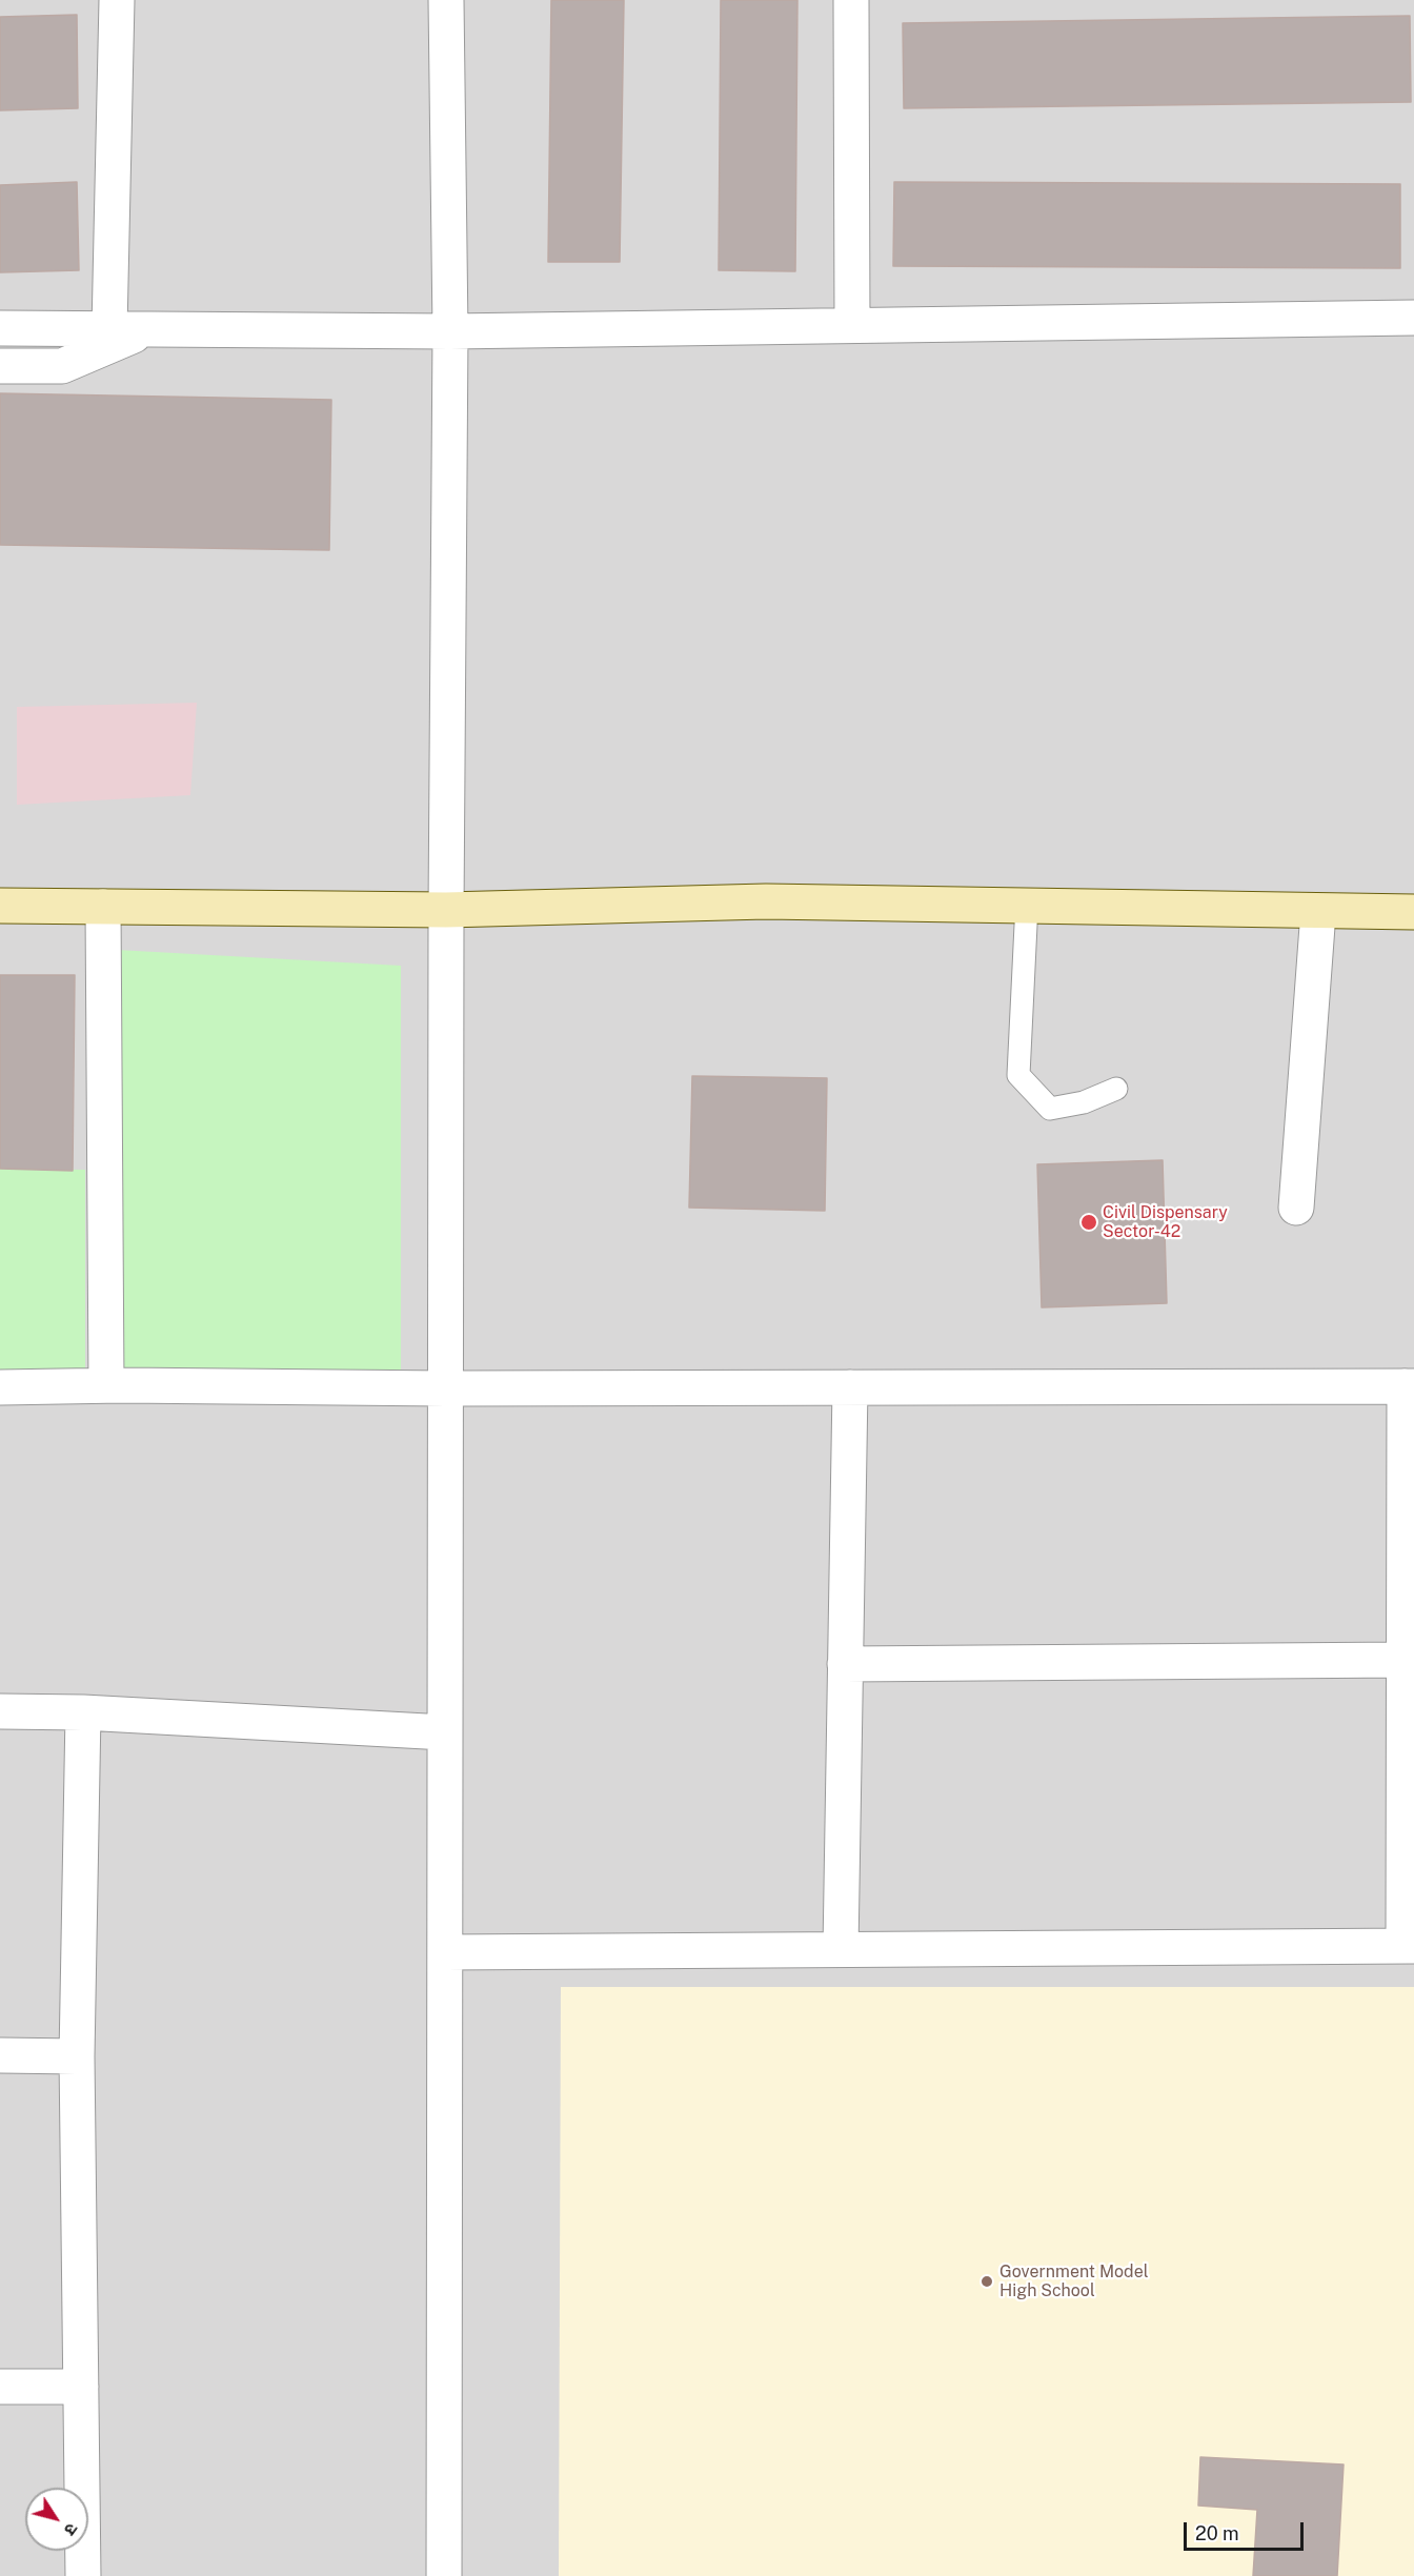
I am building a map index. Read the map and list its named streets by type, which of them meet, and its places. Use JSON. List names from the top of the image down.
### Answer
{
  "places": ["Civil Dispensary Sector-42", "Government Model High School"],
  "scale_bar": "20 m",
  "north": "bottom right"
}
